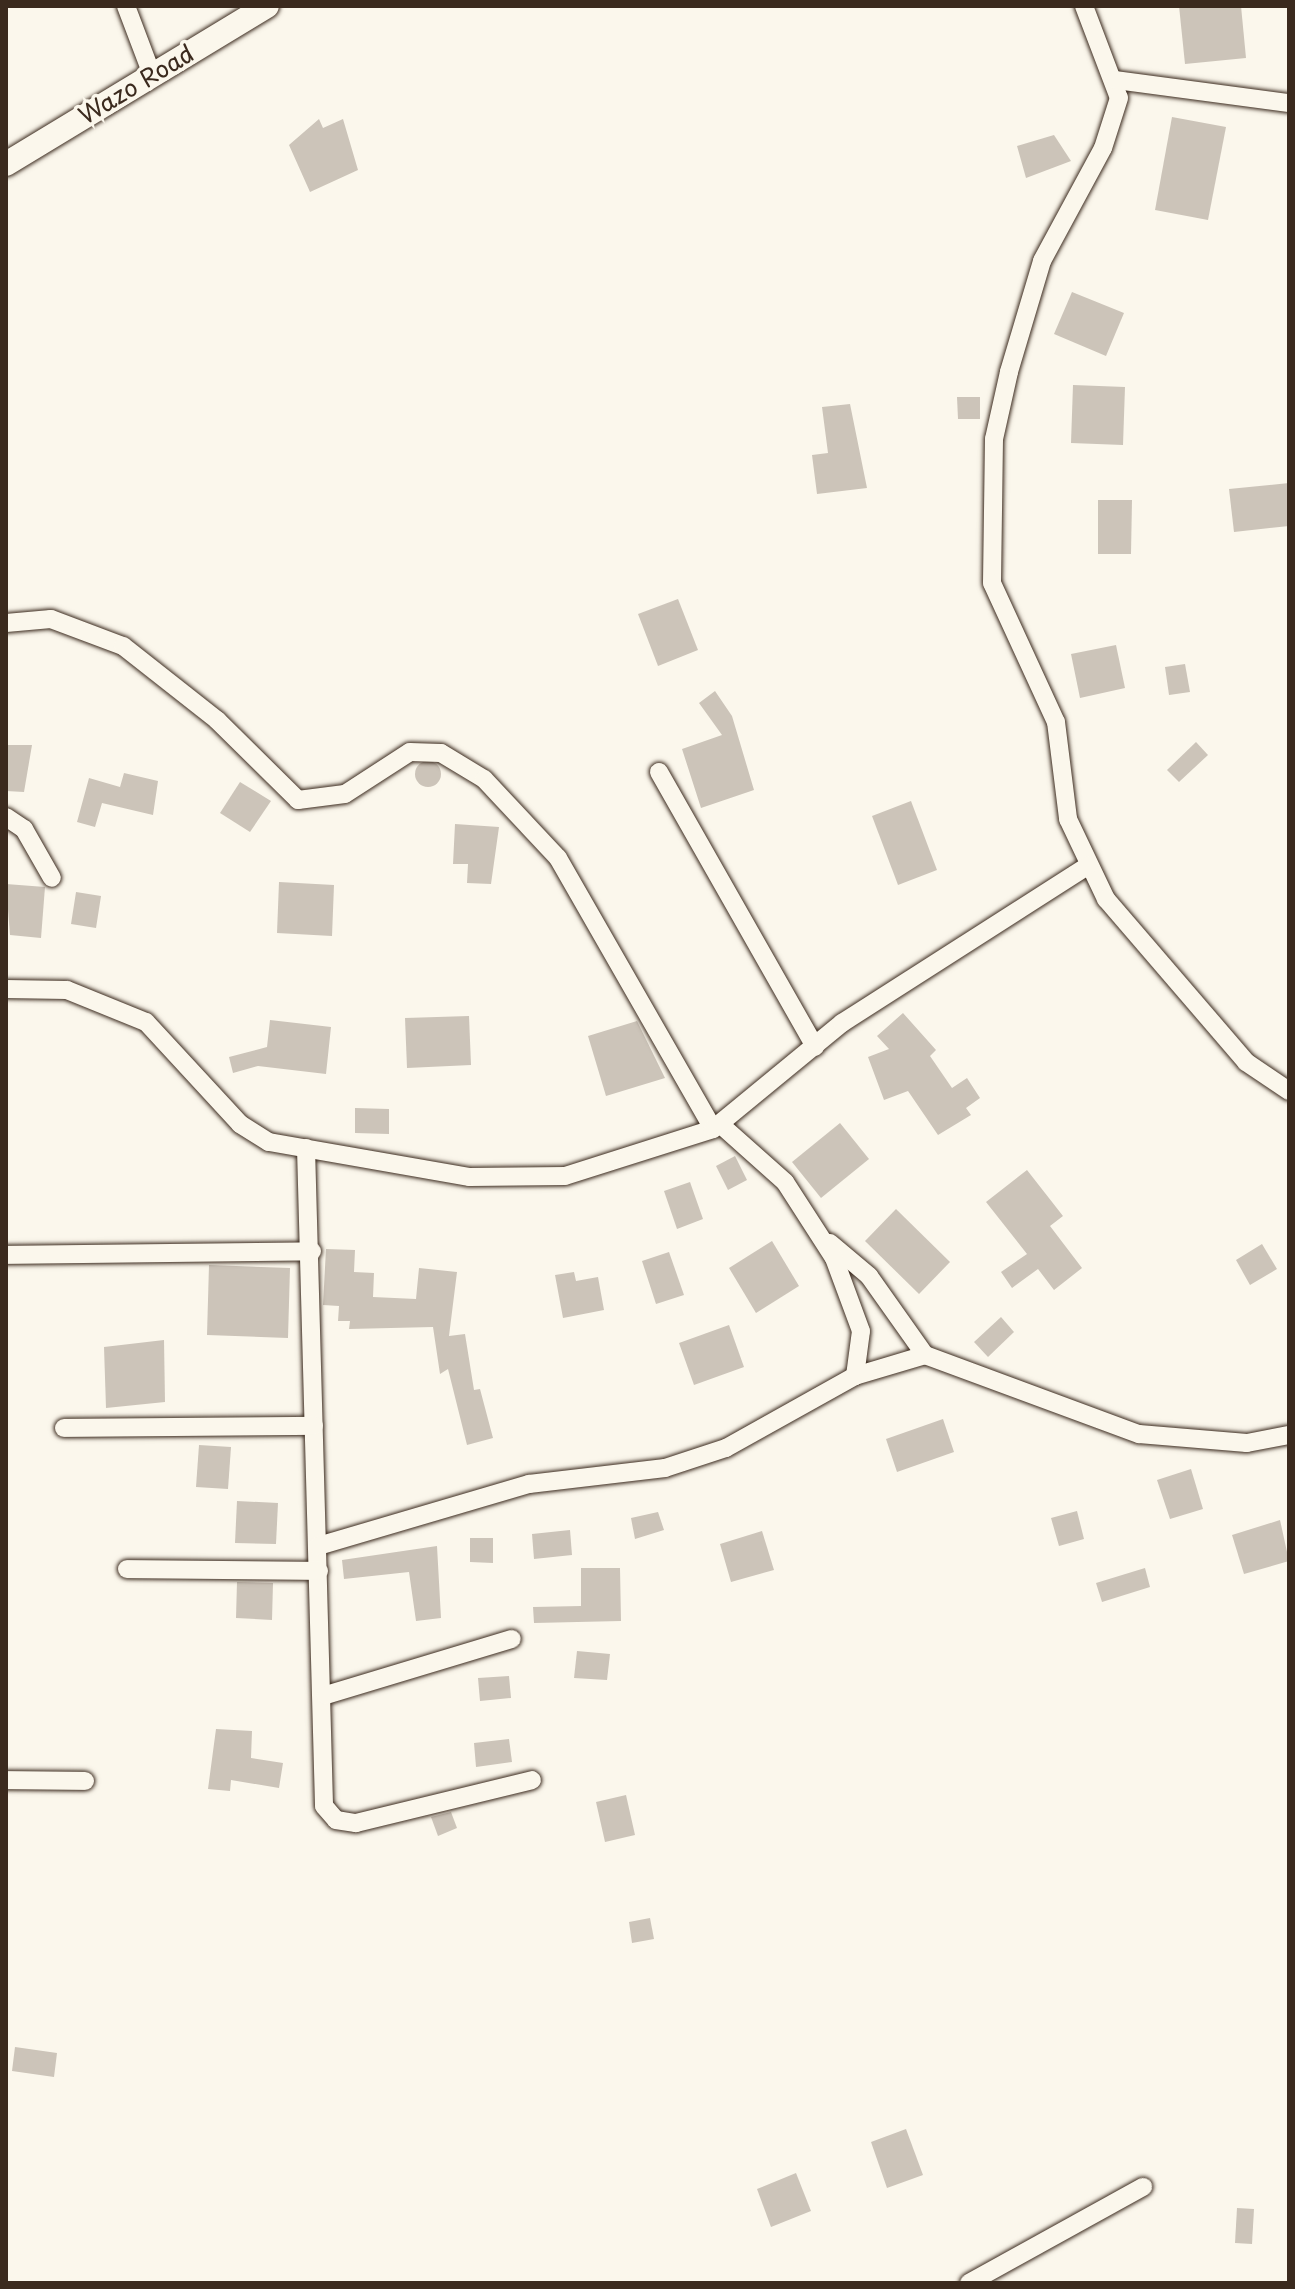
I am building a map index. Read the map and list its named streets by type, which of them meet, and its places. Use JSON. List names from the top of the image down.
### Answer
{
  "streets": {
    "main road": ["Wazo Road"]
  }
}
